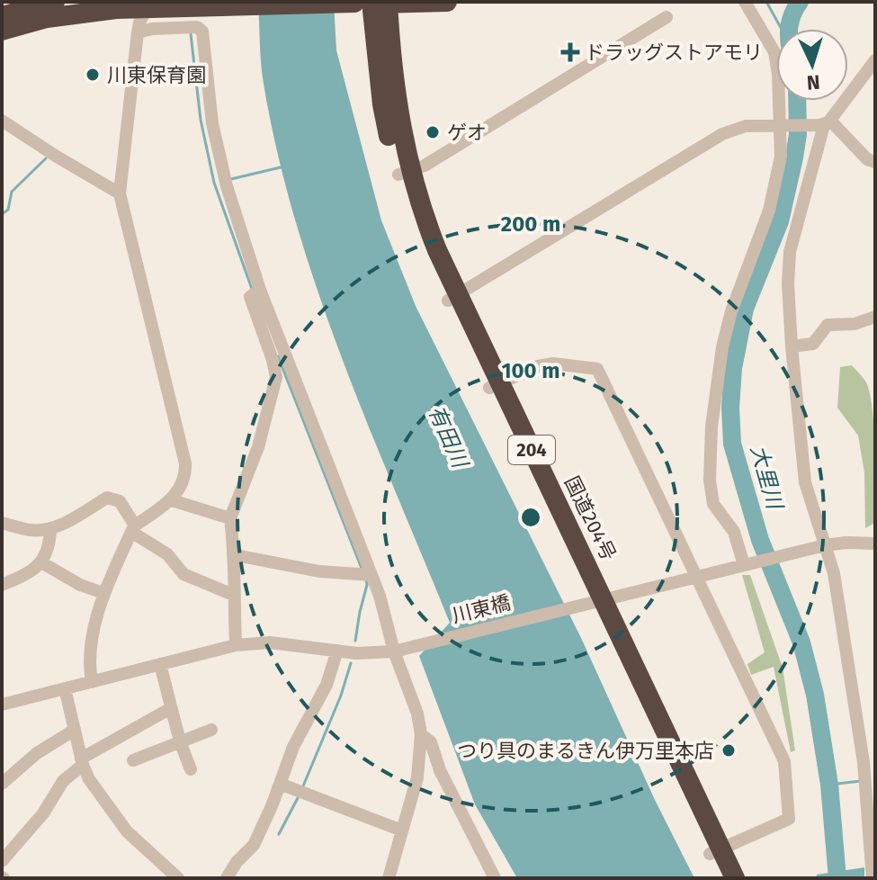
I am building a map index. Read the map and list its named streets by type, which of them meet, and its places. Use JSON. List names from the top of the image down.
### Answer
{
  "streets": {
    "highway": ["204", "国道204号"],
    "street": ["川東橋"]
  },
  "crossings": [
    ["国道204号", "川東橋"]
  ],
  "water": ["有田川", "大里川"],
  "places": {
    "health": ["ドラッグストアモリ"],
    "other": ["川東保育園", "ゲオ", "つり具のまるきん伊万里本店"]
  },
  "north": "bottom",
  "rings": ["200 m", "100 m"]
}
